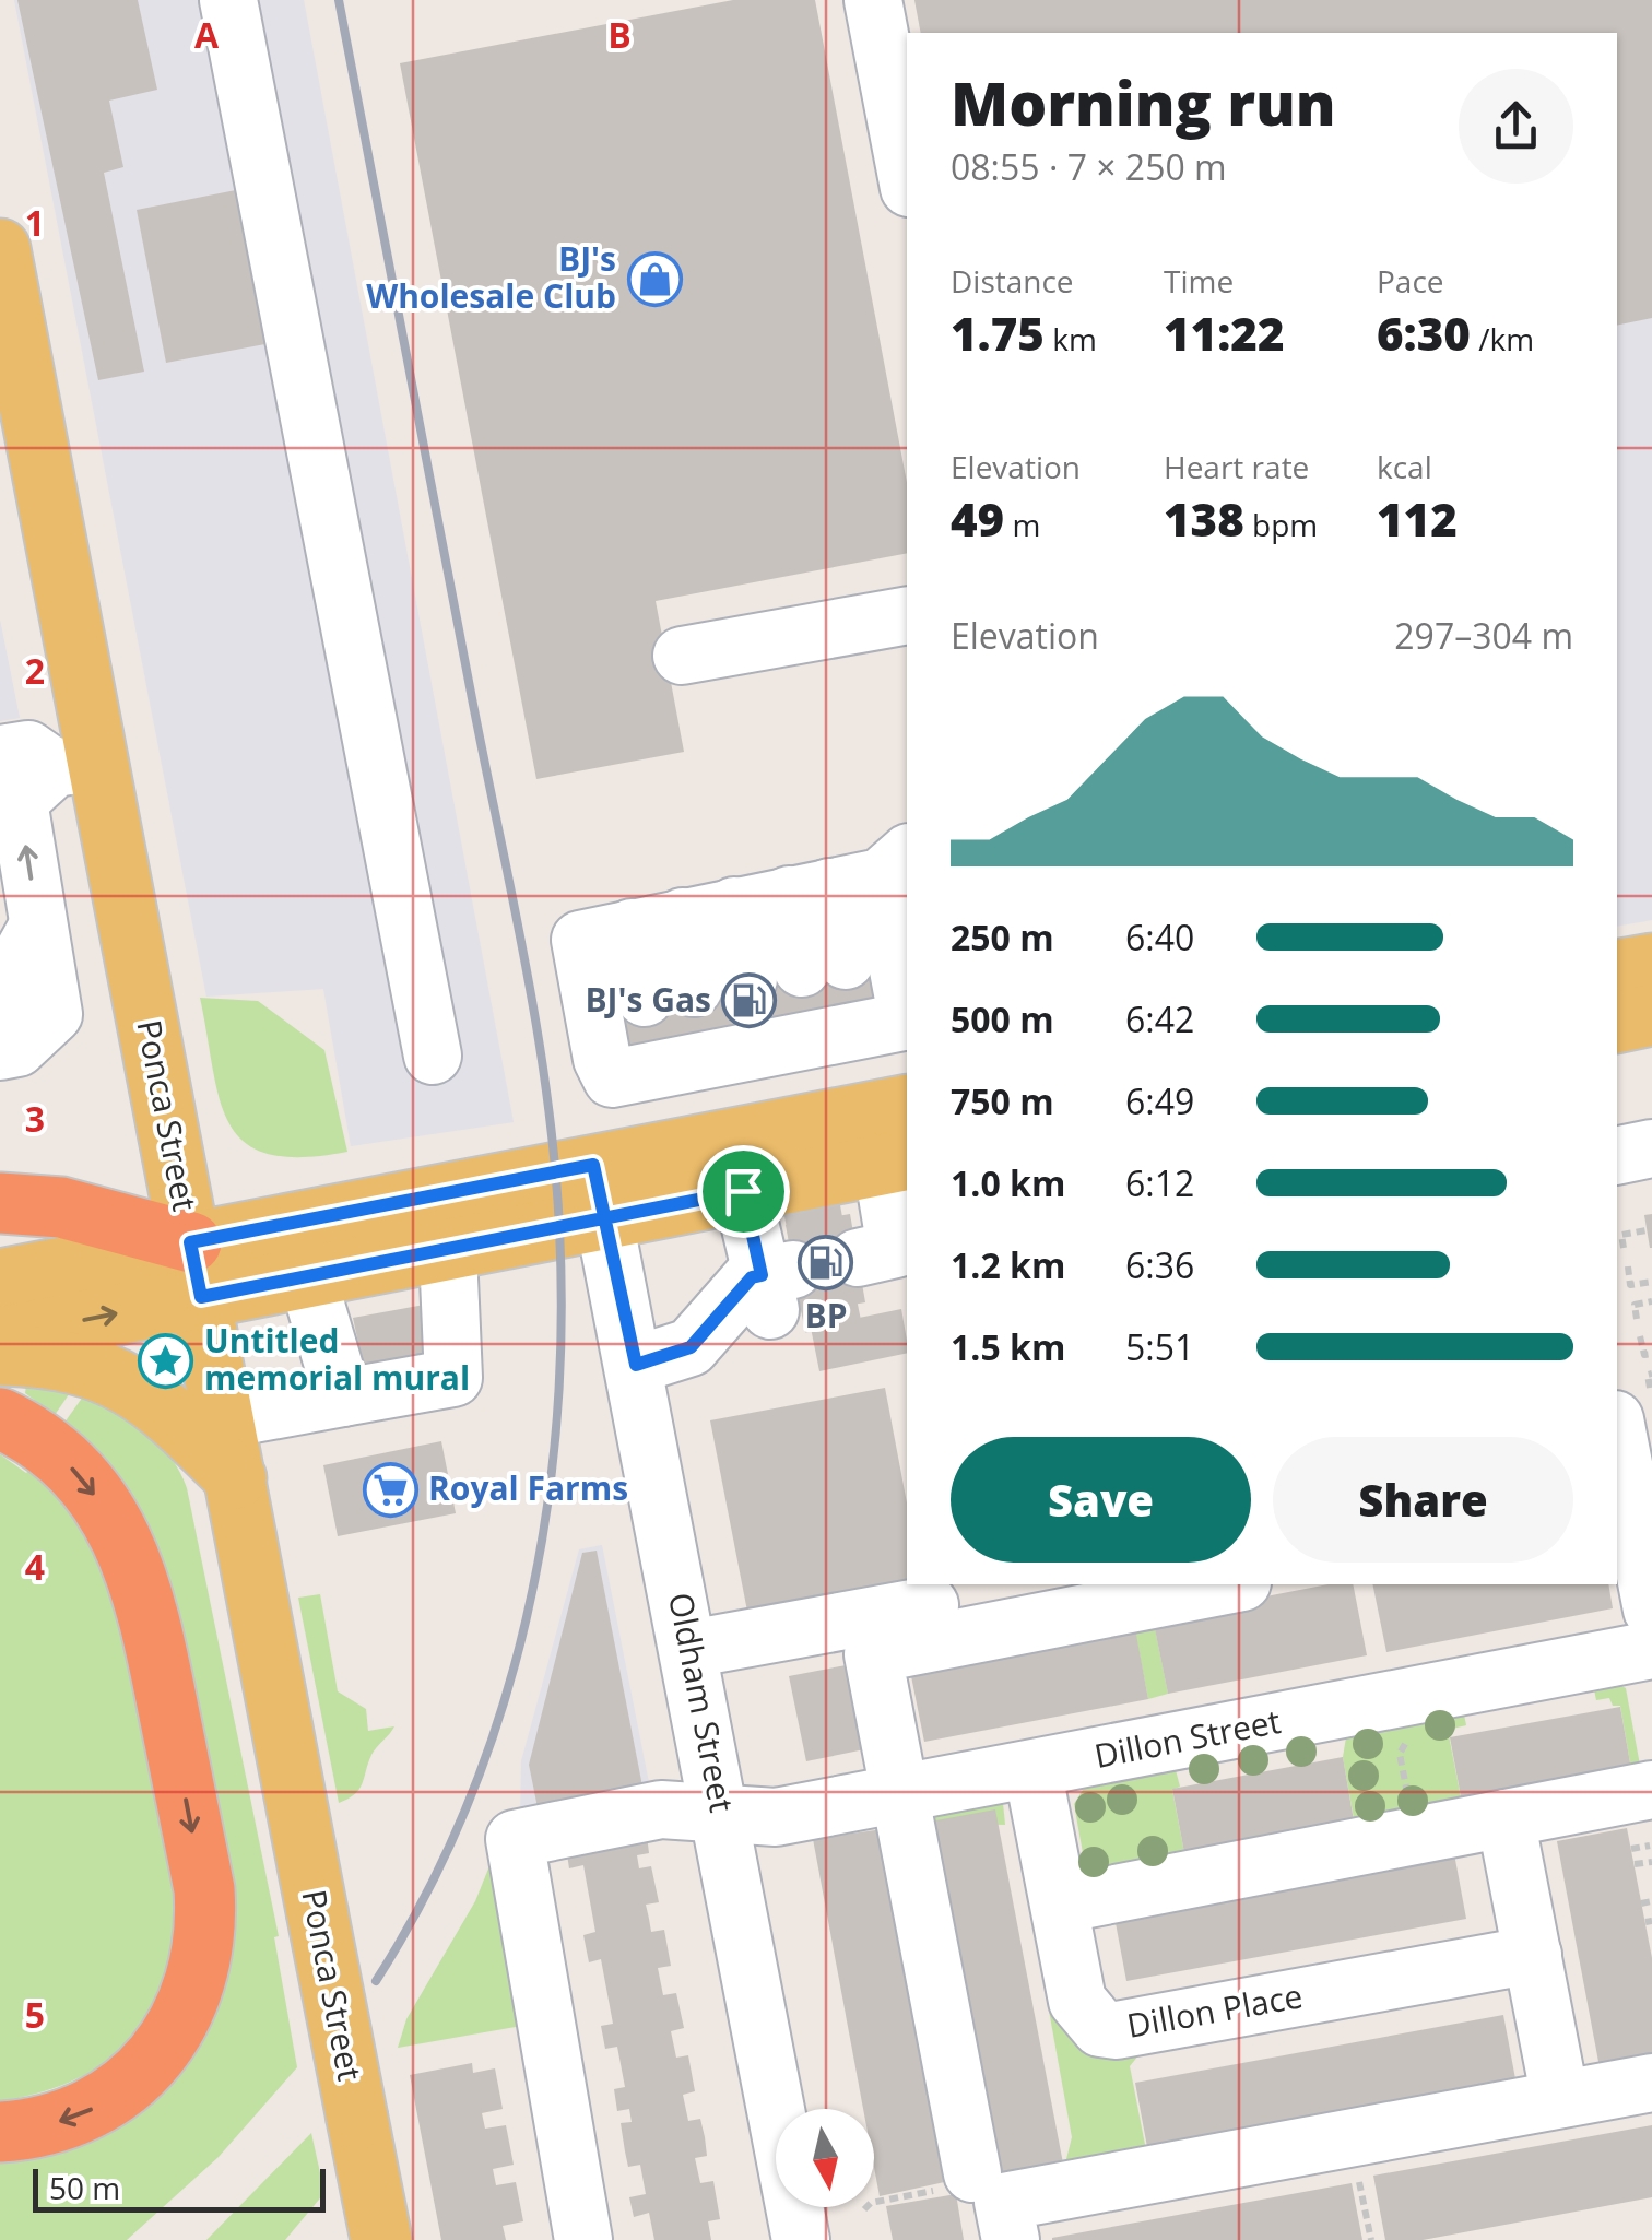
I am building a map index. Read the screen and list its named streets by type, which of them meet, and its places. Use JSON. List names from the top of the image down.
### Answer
{
  "streets": {
    "main road": ["Ponca Street"],
    "street": ["Oldham Street", "Dillon Street", "Dillon Place"]
  },
  "crossings": [
    ["Oldham Street", "Dillon Street"],
    ["Dillon Street", "Dillon Place"]
  ],
  "places": {
    "shop": ["BJ's Wholesale Club"],
    "fuel station": ["BJ's Gas", "BP"],
    "place": ["Untitled memorial mural"],
    "supermarket": ["Royal Farms"]
  },
  "scale_bar": "50 m",
  "north": "bottom",
  "page": {
    "heading": ["Morning run", "08:55 · 7 × 250 m"],
    "stats": [
      ["Distance", "1.75 km"],
      ["Time", "11:22"],
      ["Pace", "6:30 /km"],
      ["Elevation", "49 m"],
      ["Heart rate", "138 bpm"],
      ["kcal", "112"]
    ],
    "chart": ["Elevation", "297–304 m"],
    "list": [
      {
        "name": "250 m",
        "note": "6:40"
      },
      {
        "name": "500 m",
        "note": "6:42"
      },
      {
        "name": "750 m",
        "note": "6:49"
      },
      {
        "name": "1.0 km",
        "note": "6:12"
      },
      {
        "name": "1.2 km",
        "note": "6:36"
      },
      {
        "name": "1.5 km",
        "note": "5:51"
      }
    ],
    "buttons": ["Save", "Share"],
    "scale": "50 m"
  },
  "grid": {
    "columns": ["A", "B"],
    "rows": [
      "1",
      "2",
      "3",
      "4",
      "5"
    ]
  }
}
